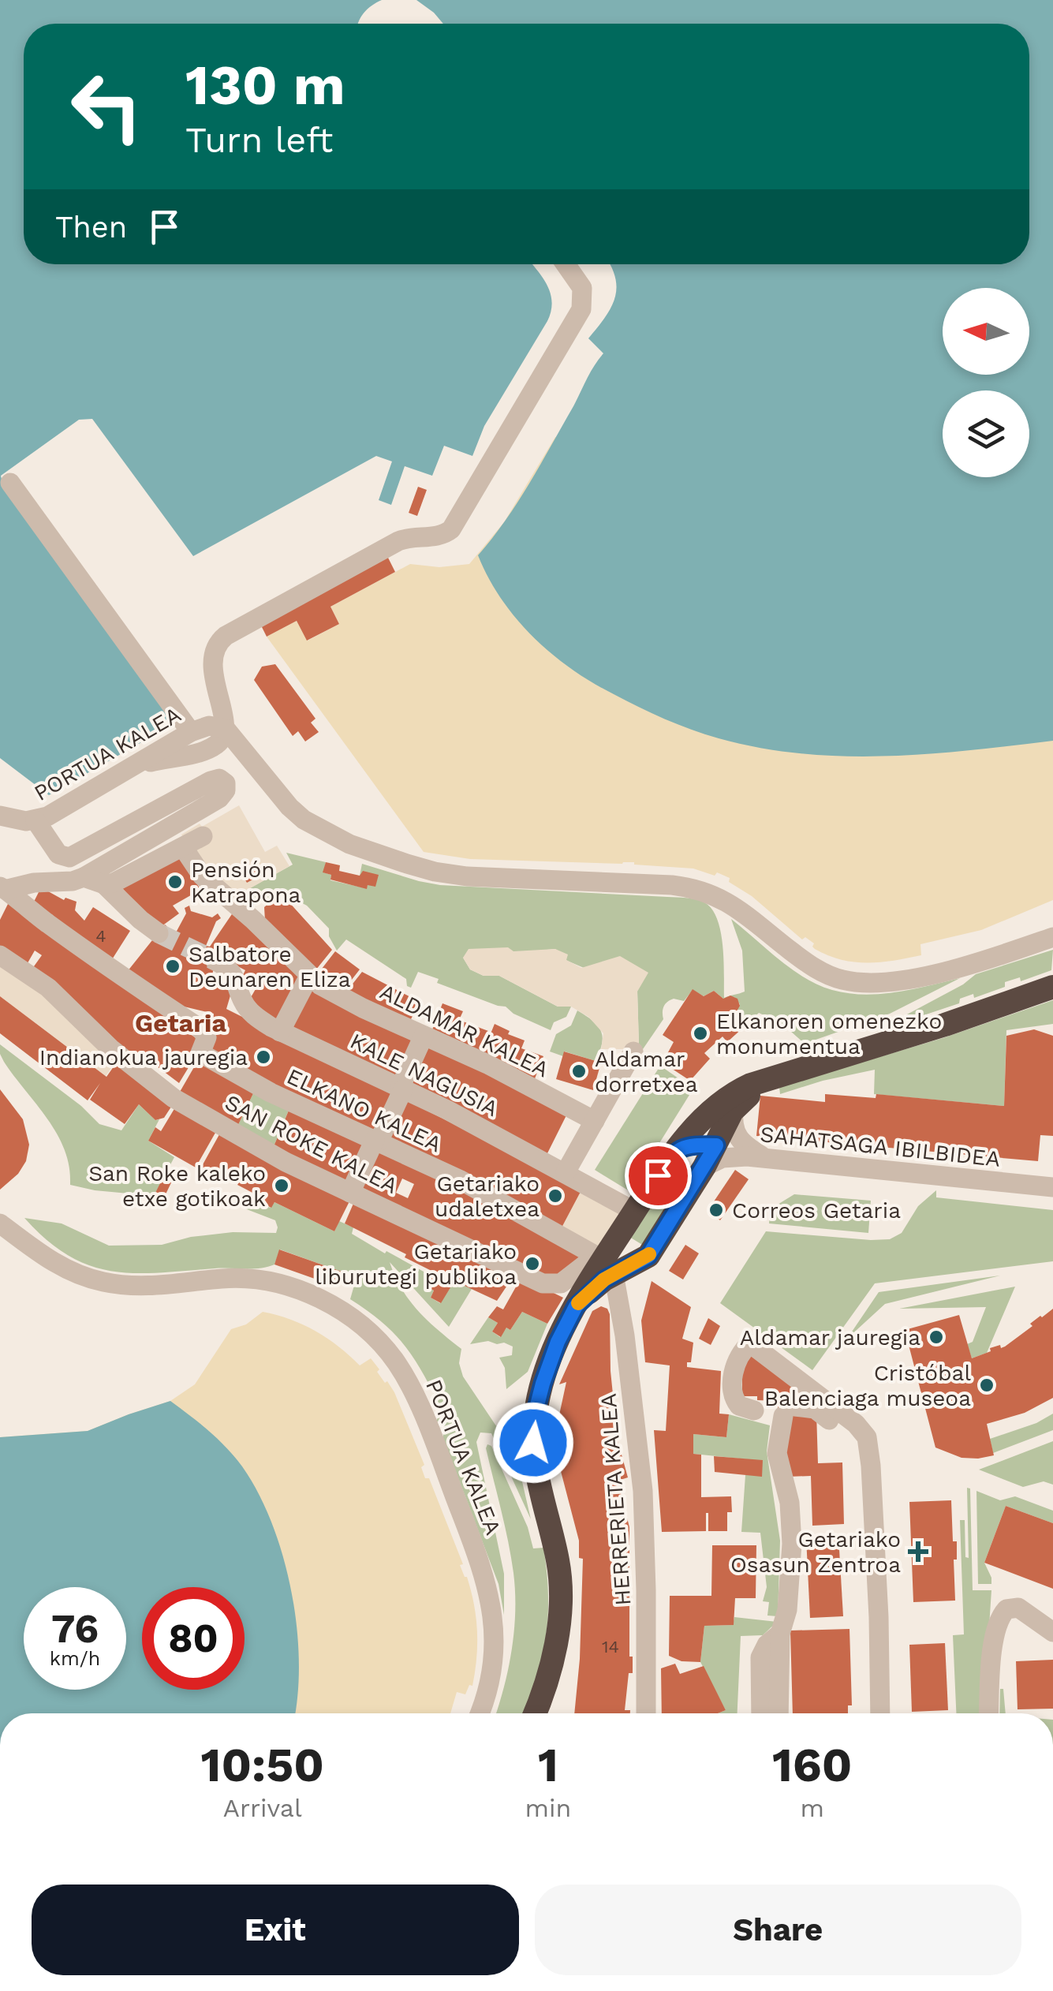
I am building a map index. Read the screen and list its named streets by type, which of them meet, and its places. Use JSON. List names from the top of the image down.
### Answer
{
  "streets": {
    "street": [
      "PORTUA KALEA",
      "ALDAMAR KALEA",
      "KALE NAGUSIA",
      "ELKANO KALEA",
      "SAN ROKE KALEA",
      "SAHATSAGA IBILBIDEA",
      "HERRERIETA KALEA"
    ]
  },
  "crossings": [
    ["ELKANO KALEA", "SAN ROKE KALEA"],
    ["ELKANO KALEA", "HERRERIETA KALEA"],
    ["SAN ROKE KALEA", "HERRERIETA KALEA"]
  ],
  "districts": ["Getaria"],
  "places": {
    "other": [
      "Pensión Katrapona",
      "Salbatore Deunaren Eliza",
      "Elkanoren omenezko monumentua",
      "Indianokua jauregia",
      "Aldamar dorretxea",
      "San Roke kaleko etxe gotikoak",
      "Getariako udaletxea",
      "Correos Getaria",
      "Getariako liburutegi publikoa",
      "Aldamar jauregia",
      "Cristóbal Balenciaga museoa"
    ],
    "health": ["Getariako Osasun Zentroa"]
  },
  "house_numbers": ["4", "14"],
  "north": "left",
  "page": {
    "turn": ["130 m", "Turn left"],
    "then": "Then",
    "speed": "76 km/h",
    "limit": "80",
    "eta": [
      "10:50",
      "Arrival",
      "1",
      "min",
      "160",
      "m"
    ],
    "buttons": ["Exit", "Share"]
  }
}
